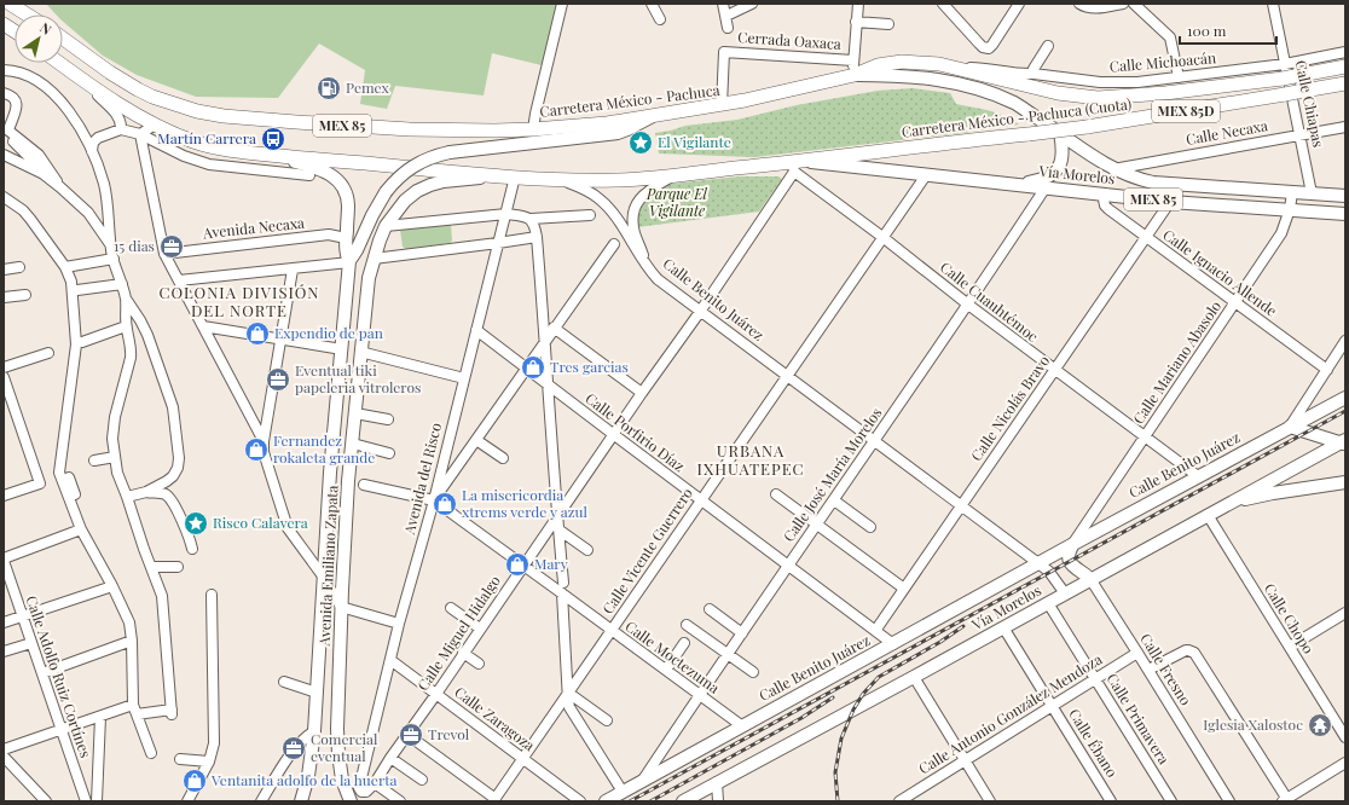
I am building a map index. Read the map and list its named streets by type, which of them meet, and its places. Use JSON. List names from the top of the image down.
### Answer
{
  "streets": {
    "highway": [
      "Carretera México - Pachuca",
      "MEX 85D",
      "Carretera México - Pachuca (Cuota)",
      "MEX 85"
    ],
    "main road": [
      "Calle Chiapas",
      "Vía Morelos",
      "Calle Benito Juárez",
      "Avenida Emiliano Zapata"
    ],
    "street": [
      "Cerrada Oaxaca",
      "Calle Michoacán",
      "Calle Necaxa",
      "Avenida Necaxa",
      "Calle Ignacio Allende",
      "Calle Cuauhtémoc",
      "Calle Mariano Abasolo",
      "Calle Nicolás Bravo",
      "Calle Porfirio Díaz",
      "Calle José María Morelos",
      "Avenida del Risco",
      "Calle Vicente Guerrero",
      "Calle Chopo",
      "Calle Miguel Hidalgo",
      "Calle Moctezuma",
      "Calle Fresno",
      "Calle Adolfo Ruiz Cortínes",
      "Calle Antonio González Mendoza",
      "Calle Zaragoza",
      "Calle Primavera",
      "Calle Ébano"
    ]
  },
  "crossings": [
    ["Cerrada Oaxaca", "Carretera México - Pachuca"],
    ["Calle Michoacán", "Calle Chiapas"],
    ["Calle Michoacán", "Carretera México - Pachuca (Cuota)"],
    ["Carretera México - Pachuca", "Carretera México - Pachuca (Cuota)"],
    ["Carretera México - Pachuca", "Vía Morelos"],
    ["Calle Chiapas", "Calle Necaxa"],
    ["Calle Chiapas", "Vía Morelos"],
    ["Carretera México - Pachuca (Cuota)", "MEX 85"],
    ["Carretera México - Pachuca (Cuota)", "Vía Morelos"],
    ["Carretera México - Pachuca (Cuota)", "Calle Cuauhtémoc"],
    ["Carretera México - Pachuca (Cuota)", "Calle Miguel Hidalgo"],
    ["MEX 85", "Vía Morelos"],
    ["MEX 85", "Calle Benito Juárez"],
    ["MEX 85", "Calle Cuauhtémoc"],
    ["MEX 85", "Avenida del Risco"],
    ["MEX 85", "Avenida Emiliano Zapata"],
    ["MEX 85", "Calle Miguel Hidalgo"],
    ["Calle Necaxa", "Vía Morelos"],
    ["Vía Morelos", "Calle Ignacio Allende"],
    ["Vía Morelos", "Calle Benito Juárez"],
    ["Vía Morelos", "Calle Cuauhtémoc"],
    ["Vía Morelos", "Calle Mariano Abasolo"],
    ["Vía Morelos", "Calle Nicolás Bravo"],
    ["Vía Morelos", "Calle José María Morelos"],
    ["Vía Morelos", "Calle Vicente Guerrero"],
    ["Vía Morelos", "Calle Chopo"],
    ["Vía Morelos", "Calle Miguel Hidalgo"],
    ["Vía Morelos", "Calle Fresno"],
    ["Vía Morelos", "Calle Primavera"],
    ["Vía Morelos", "Calle Ébano"],
    ["Calle Ignacio Allende", "Calle Mariano Abasolo"],
    ["Calle Ignacio Allende", "Calle Nicolás Bravo"],
    ["Calle Benito Juárez", "Calle Cuauhtémoc"],
    ["Calle Benito Juárez", "Calle Mariano Abasolo"],
    ["Calle Benito Juárez", "Calle Nicolás Bravo"],
    ["Calle Benito Juárez", "Calle Porfirio Díaz"],
    ["Calle Benito Juárez", "Calle José María Morelos"],
    ["Calle Benito Juárez", "Calle Vicente Guerrero"],
    ["Calle Benito Juárez", "Calle Miguel Hidalgo"],
    ["Calle Benito Juárez", "Calle Moctezuma"],
    ["Calle Cuauhtémoc", "Calle Mariano Abasolo"],
    ["Calle Cuauhtémoc", "Calle Nicolás Bravo"],
    ["Calle Cuauhtémoc", "Calle José María Morelos"],
    ["Calle Cuauhtémoc", "Calle Vicente Guerrero"],
    ["Calle Cuauhtémoc", "Calle Miguel Hidalgo"],
    ["Calle Nicolás Bravo", "Calle Porfirio Díaz"],
    ["Calle Porfirio Díaz", "Calle José María Morelos"],
    ["Calle Porfirio Díaz", "Avenida del Risco"],
    ["Calle Porfirio Díaz", "Calle Vicente Guerrero"],
    ["Calle Porfirio Díaz", "Calle Miguel Hidalgo"],
    ["Calle José María Morelos", "Calle Moctezuma"],
    ["Avenida del Risco", "Calle Miguel Hidalgo"],
    ["Avenida del Risco", "Calle Moctezuma"],
    ["Avenida del Risco", "Calle Zaragoza"],
    ["Calle Vicente Guerrero", "Calle Moctezuma"],
    ["Calle Vicente Guerrero", "Calle Zaragoza"],
    ["Calle Miguel Hidalgo", "Calle Moctezuma"],
    ["Calle Miguel Hidalgo", "Calle Zaragoza"],
    ["Calle Fresno", "Calle Antonio González Mendoza"],
    ["Calle Antonio González Mendoza", "Calle Primavera"],
    ["Calle Antonio González Mendoza", "Calle Ébano"]
  ],
  "districts": ["COLONIA DIVISIÓN DEL NORTE", "URBANA IXHUATEPEC"],
  "parks": ["Parque El Vigilante"],
  "places": {
    "fuel station": ["Pemex"],
    "bus stop": ["Martín Carrera"],
    "place": ["El Vigilante", "Risco Calavera"],
    "office": [
      "15 dias",
      "Eventual tiki papeleria vitroleros",
      "Trevol",
      "Comercial eventual"
    ],
    "shop": [
      "Expendio de pan",
      "Tres garcias",
      "Fernandez rokaleta grande",
      "La misericordia xtrems verde y azul",
      "Mary",
      "Ventanita adolfo de la huerta"
    ],
    "temple": ["Iglesia Xalostoc"]
  },
  "scale_bar": "100 m",
  "north": "top right"
}
